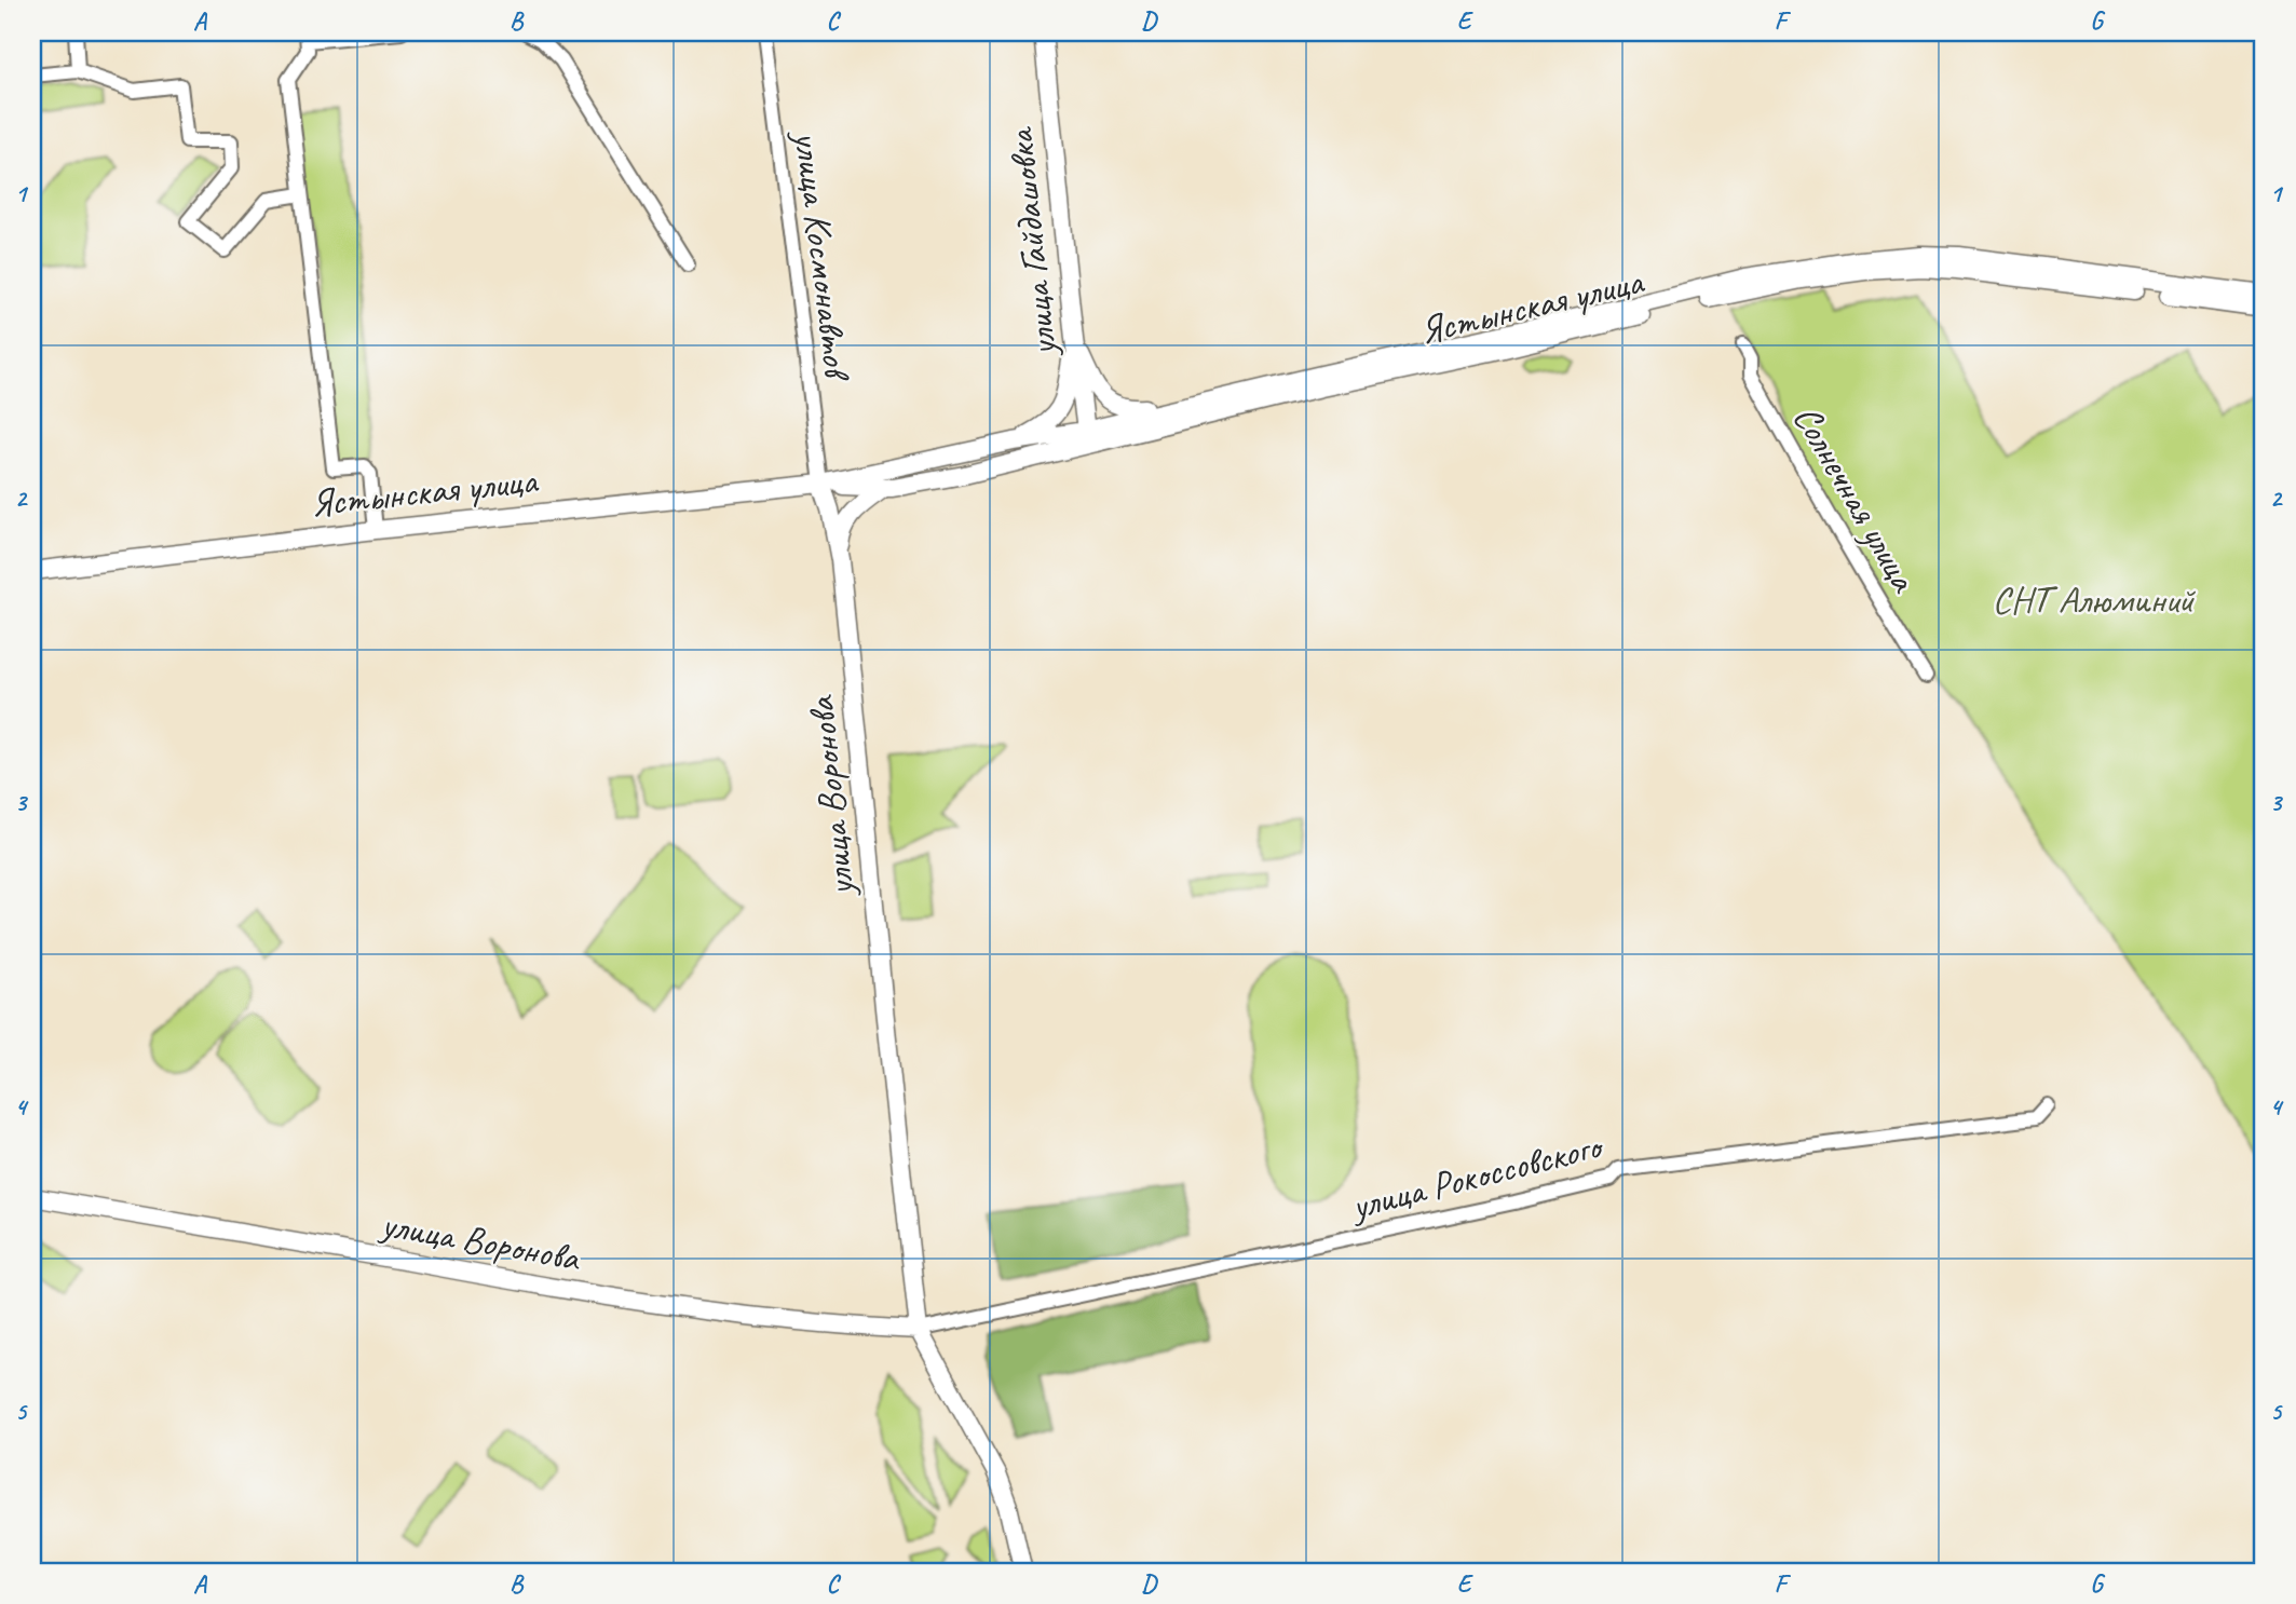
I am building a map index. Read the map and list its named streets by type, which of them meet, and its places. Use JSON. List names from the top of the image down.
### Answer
{
  "streets": {
    "main road": ["улица Гайдашовка", "Ястынская улица", "улица Воронова"],
    "street": ["улица Космонавтов", "Солнечная улица", "улица Рокоссовского"]
  },
  "crossings": [
    ["улица Гайдашовка", "Ястынская улица"],
    ["улица Космонавтов", "Ястынская улица"],
    ["улица Космонавтов", "улица Воронова"],
    ["Ястынская улица", "улица Воронова"],
    ["улица Воронова", "улица Рокоссовского"]
  ],
  "parks": ["СНТ Алюминий"],
  "grid": {
    "columns": [
      "A",
      "B",
      "C",
      "D",
      "E",
      "F",
      "G"
    ],
    "rows": [
      "1",
      "2",
      "3",
      "4",
      "5"
    ]
  }
}
